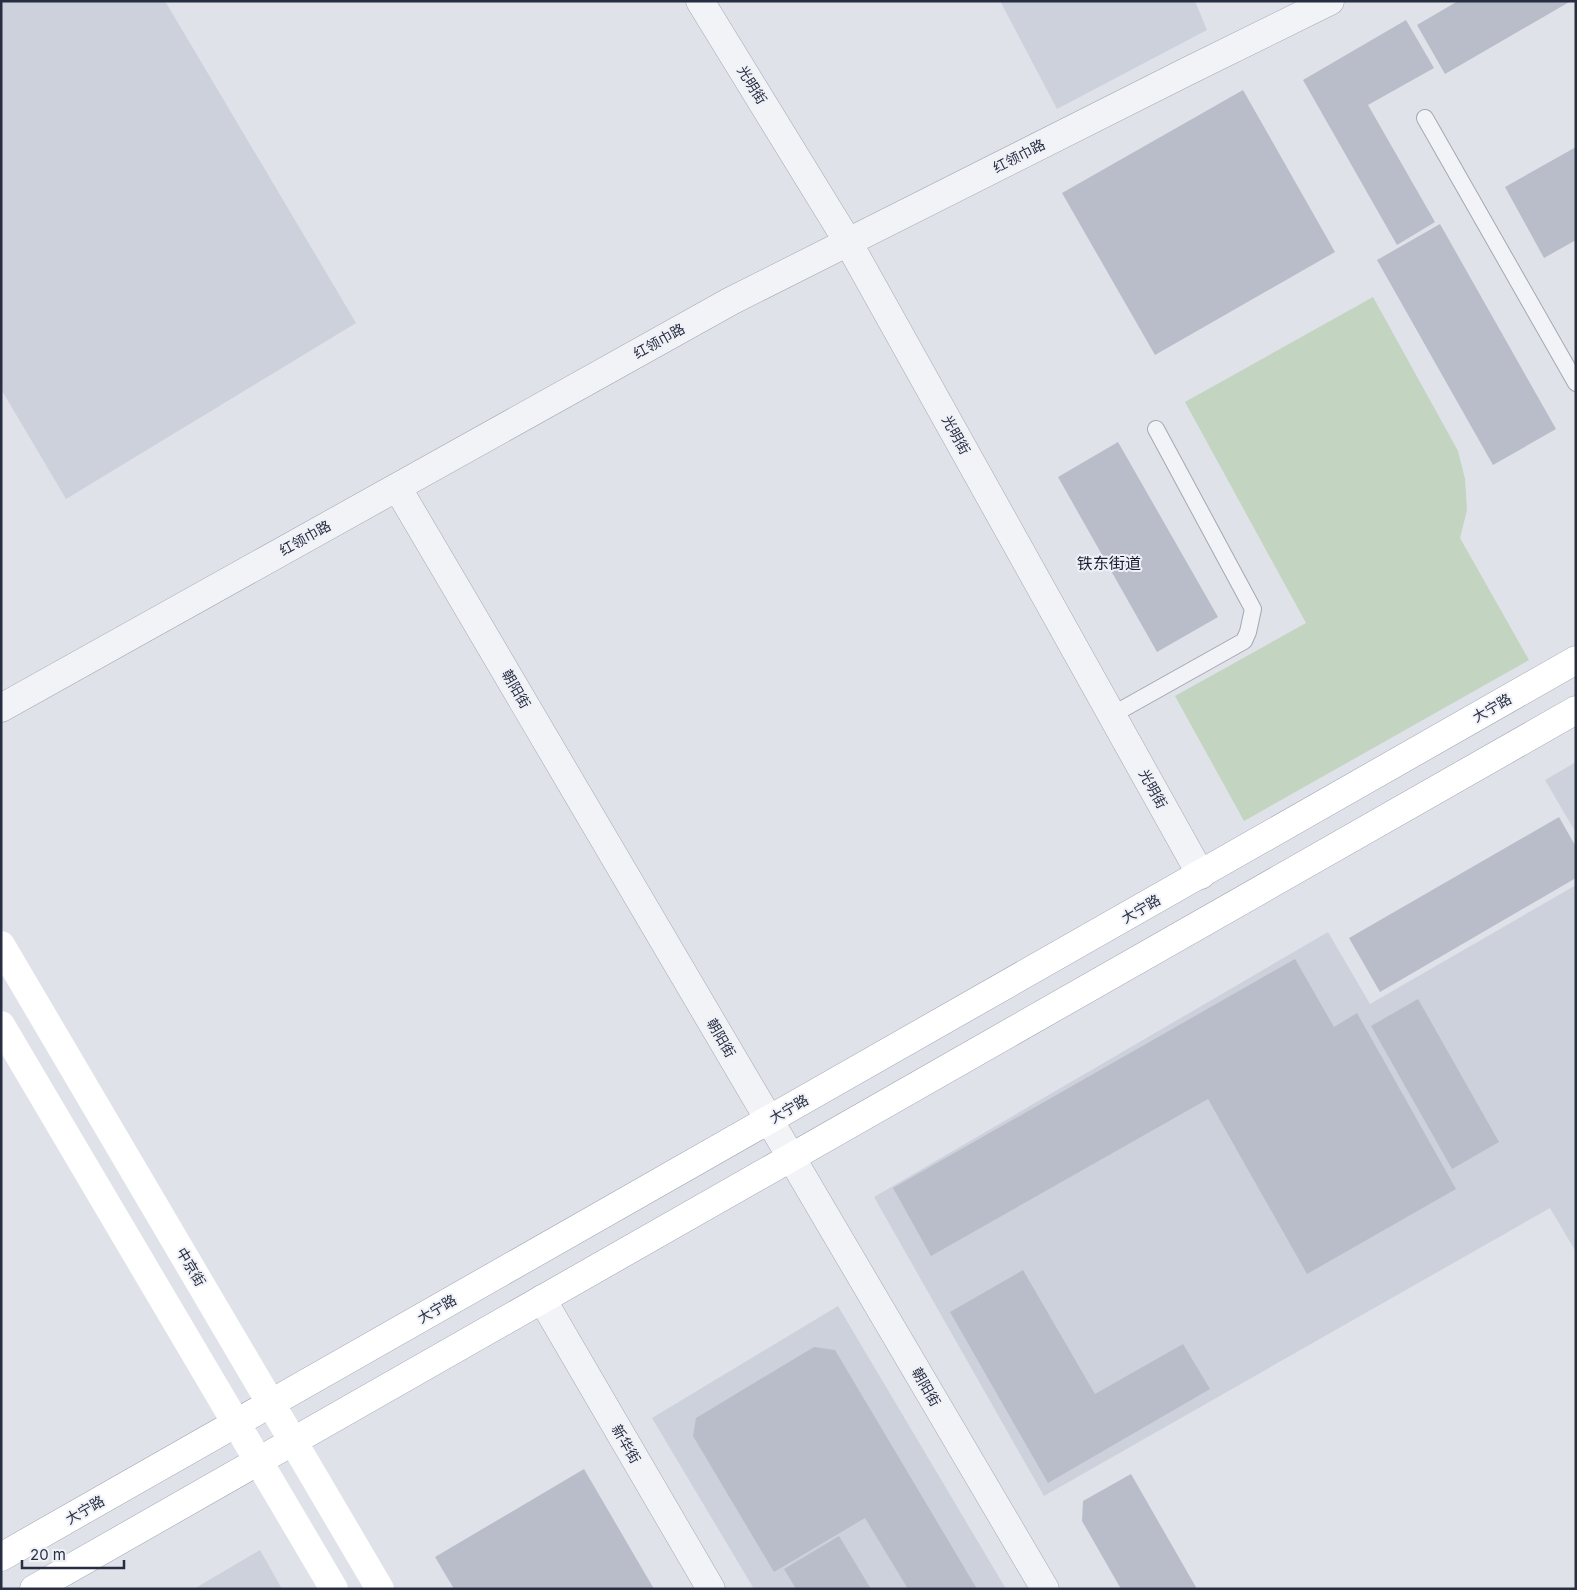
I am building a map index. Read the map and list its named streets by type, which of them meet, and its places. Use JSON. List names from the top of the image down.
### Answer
{
  "streets": {
    "main road": ["大宁路", "中京街"],
    "street": [
      "光明街",
      "红领巾路",
      "朝阳街",
      "新华街"
    ]
  },
  "crossings": [
    ["光明街", "红领巾路"],
    ["光明街", "大宁路"],
    ["红领巾路", "朝阳街"],
    ["朝阳街", "大宁路"],
    ["大宁路", "中京街"]
  ],
  "districts": ["铁东街道"],
  "scale_bar": "20 m"
}
